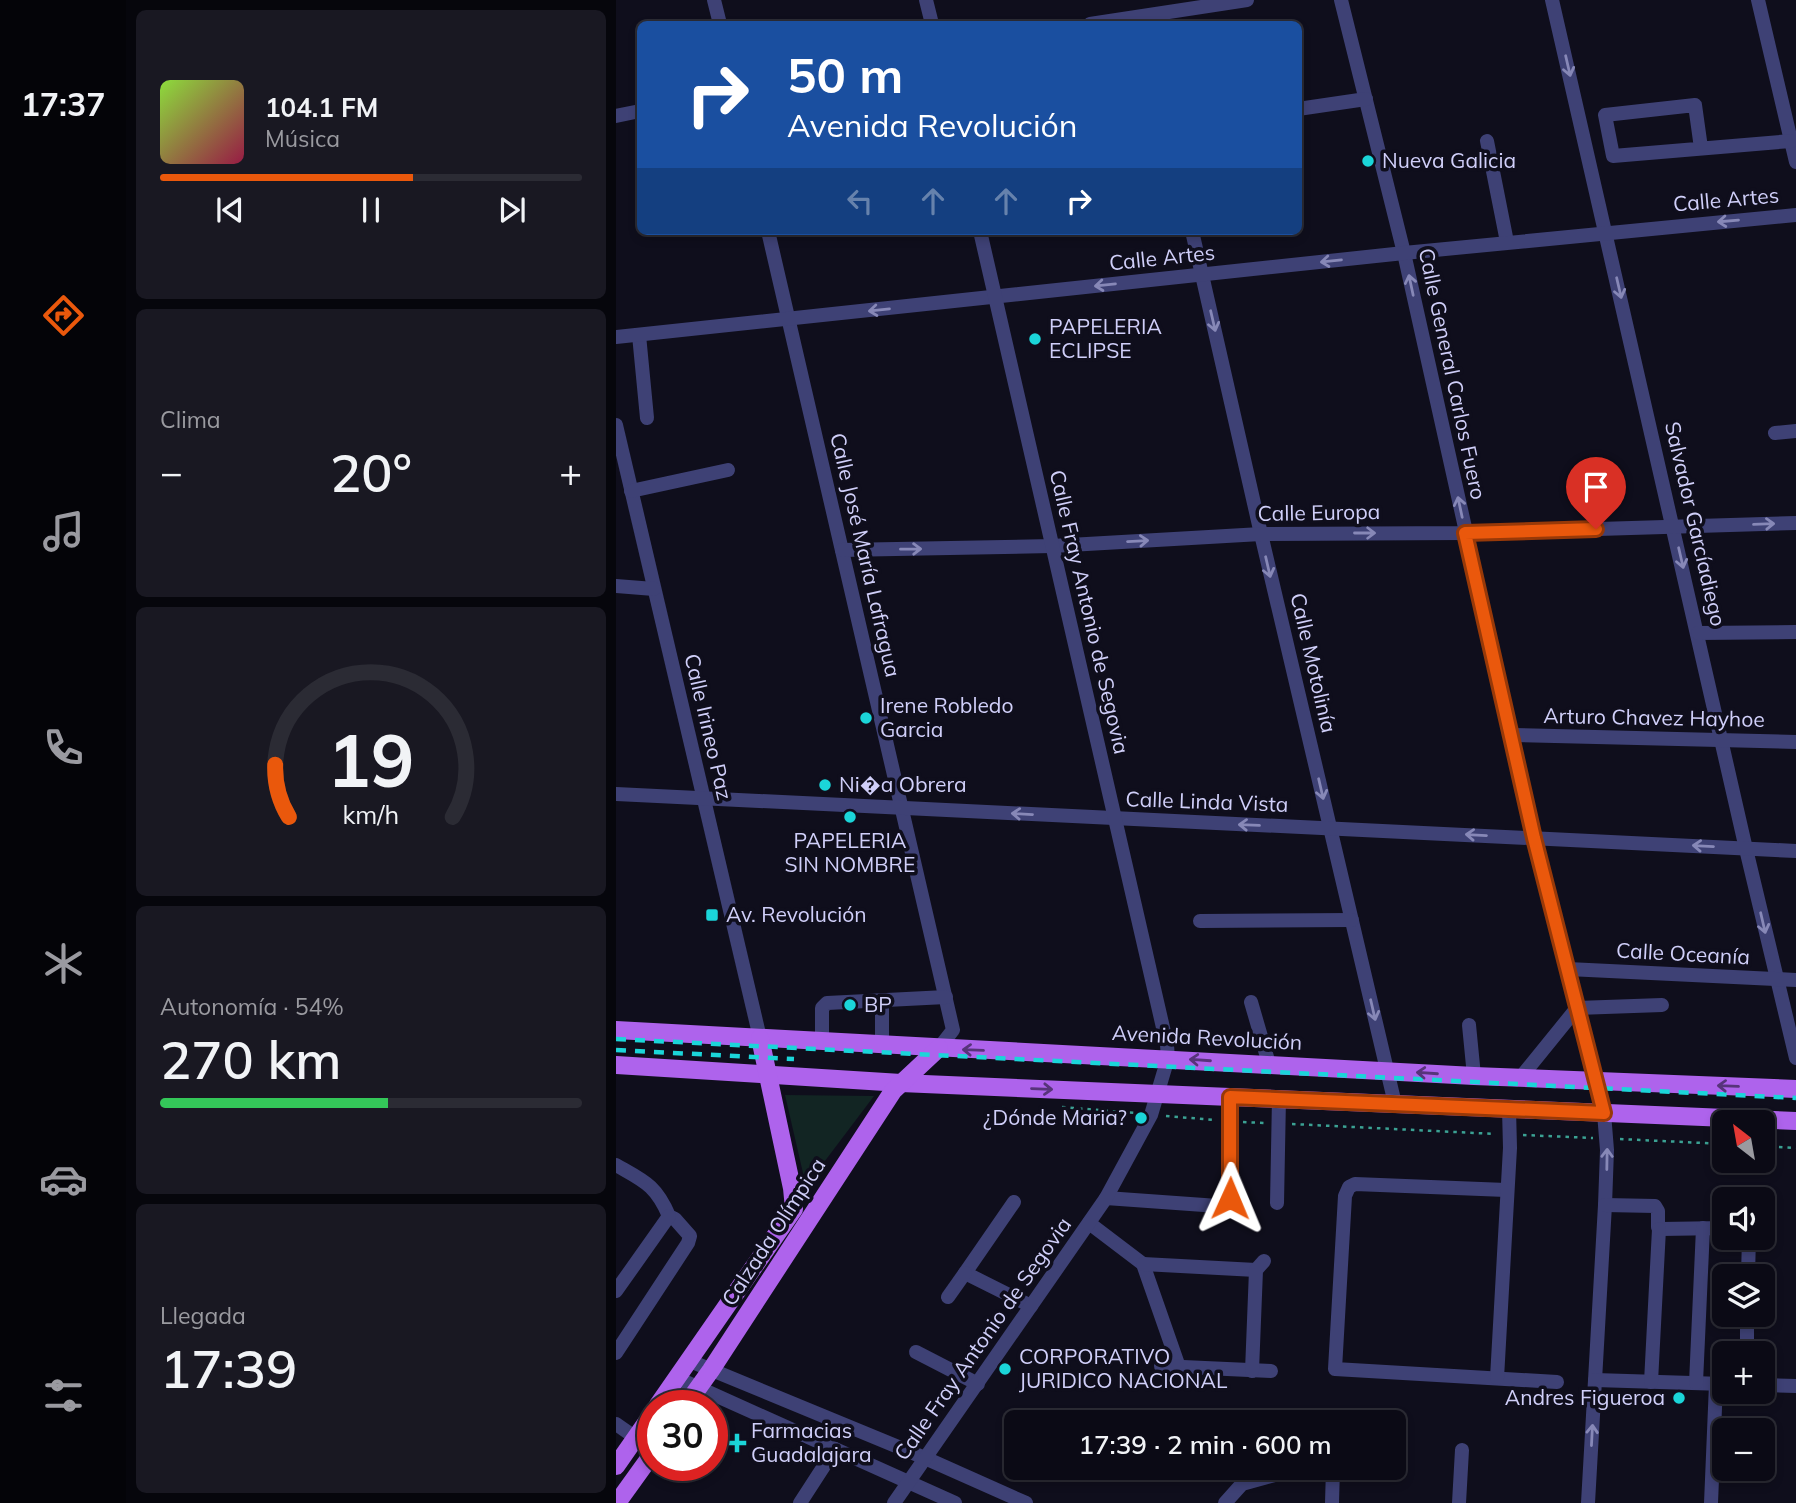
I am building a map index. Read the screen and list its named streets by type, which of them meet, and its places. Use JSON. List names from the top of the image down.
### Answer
{
  "streets": {
    "main road": ["Avenida Revolución", "Calzada Olímpica"],
    "street": [
      "Calle Artes",
      "Calle General Carlos Fuero",
      "Calle Europa",
      "Salvador Garcíadiego",
      "Calle José María Lafragua",
      "Calle Fray Antonio de Segovia",
      "Calle Motolinía",
      "Arturo Chavez Hayhoe",
      "Calle Irineo Paz",
      "Calle Linda Vista",
      "Calle Oceanía"
    ]
  },
  "crossings": [
    ["Calle Artes", "Calle General Carlos Fuero"],
    ["Calle Artes", "Salvador Garcíadiego"],
    ["Calle Artes", "Calle José María Lafragua"],
    ["Calle Artes", "Calle Fray Antonio de Segovia"],
    ["Calle Artes", "Calle Motolinía"],
    ["Calle General Carlos Fuero", "Calle Europa"],
    ["Calle General Carlos Fuero", "Arturo Chavez Hayhoe"],
    ["Calle General Carlos Fuero", "Calle Linda Vista"],
    ["Calle General Carlos Fuero", "Calle Oceanía"],
    ["Calle General Carlos Fuero", "Avenida Revolución"],
    ["Calle Europa", "Salvador Garcíadiego"],
    ["Calle Europa", "Calle José María Lafragua"],
    ["Calle Europa", "Calle Fray Antonio de Segovia"],
    ["Calle Europa", "Calle Motolinía"],
    ["Salvador Garcíadiego", "Arturo Chavez Hayhoe"],
    ["Salvador Garcíadiego", "Calle Linda Vista"],
    ["Salvador Garcíadiego", "Calle Oceanía"],
    ["Calle José María Lafragua", "Calle Linda Vista"],
    ["Calle José María Lafragua", "Avenida Revolución"],
    ["Calle José María Lafragua", "Calzada Olímpica"],
    ["Calle Fray Antonio de Segovia", "Calle Linda Vista"],
    ["Calle Fray Antonio de Segovia", "Avenida Revolución"],
    ["Calle Motolinía", "Calle Linda Vista"],
    ["Calle Motolinía", "Avenida Revolución"],
    ["Calle Irineo Paz", "Calle Linda Vista"],
    ["Calle Irineo Paz", "Avenida Revolución"],
    ["Calle Irineo Paz", "Calzada Olímpica"],
    ["Avenida Revolución", "Calzada Olímpica"]
  ],
  "one_way": [
    "Calle Artes",
    "Calle Europa",
    "Salvador Garcíadiego",
    "Calle Motolinía",
    "Calle Linda Vista"
  ],
  "places": {
    "other": [
      "Nueva Galicia",
      "PAPELERIA ECLIPSE",
      "Irene Robledo Garcia",
      "Ni�a Obrera",
      "PAPELERIA SIN NOMBRE",
      "BP",
      "¿Dónde Maria?",
      "CORPORATIVO JURIDICO NACIONAL",
      "Andres Figueroa"
    ],
    "transit": ["Av. Revolución"],
    "health": ["Farmacias Guadalajara"]
  },
  "north": "top left",
  "page": {
    "tabs": "17:37",
    "turn": ["50 m", "Avenida Revolución"],
    "song": ["104.1 FM", "Música"],
    "tile": [
      "Clima",
      ["Autonomía · 54%", "270 km"],
      ["Llegada", "17:39"]
    ],
    "heat": ["−", "20°", "+"],
    "map_buttons": ["+", "−"],
    "limit": "30",
    "trip": "17:39 · 2 min · 600 m",
    "gauge": ["19", "km/h"]
  }
}
